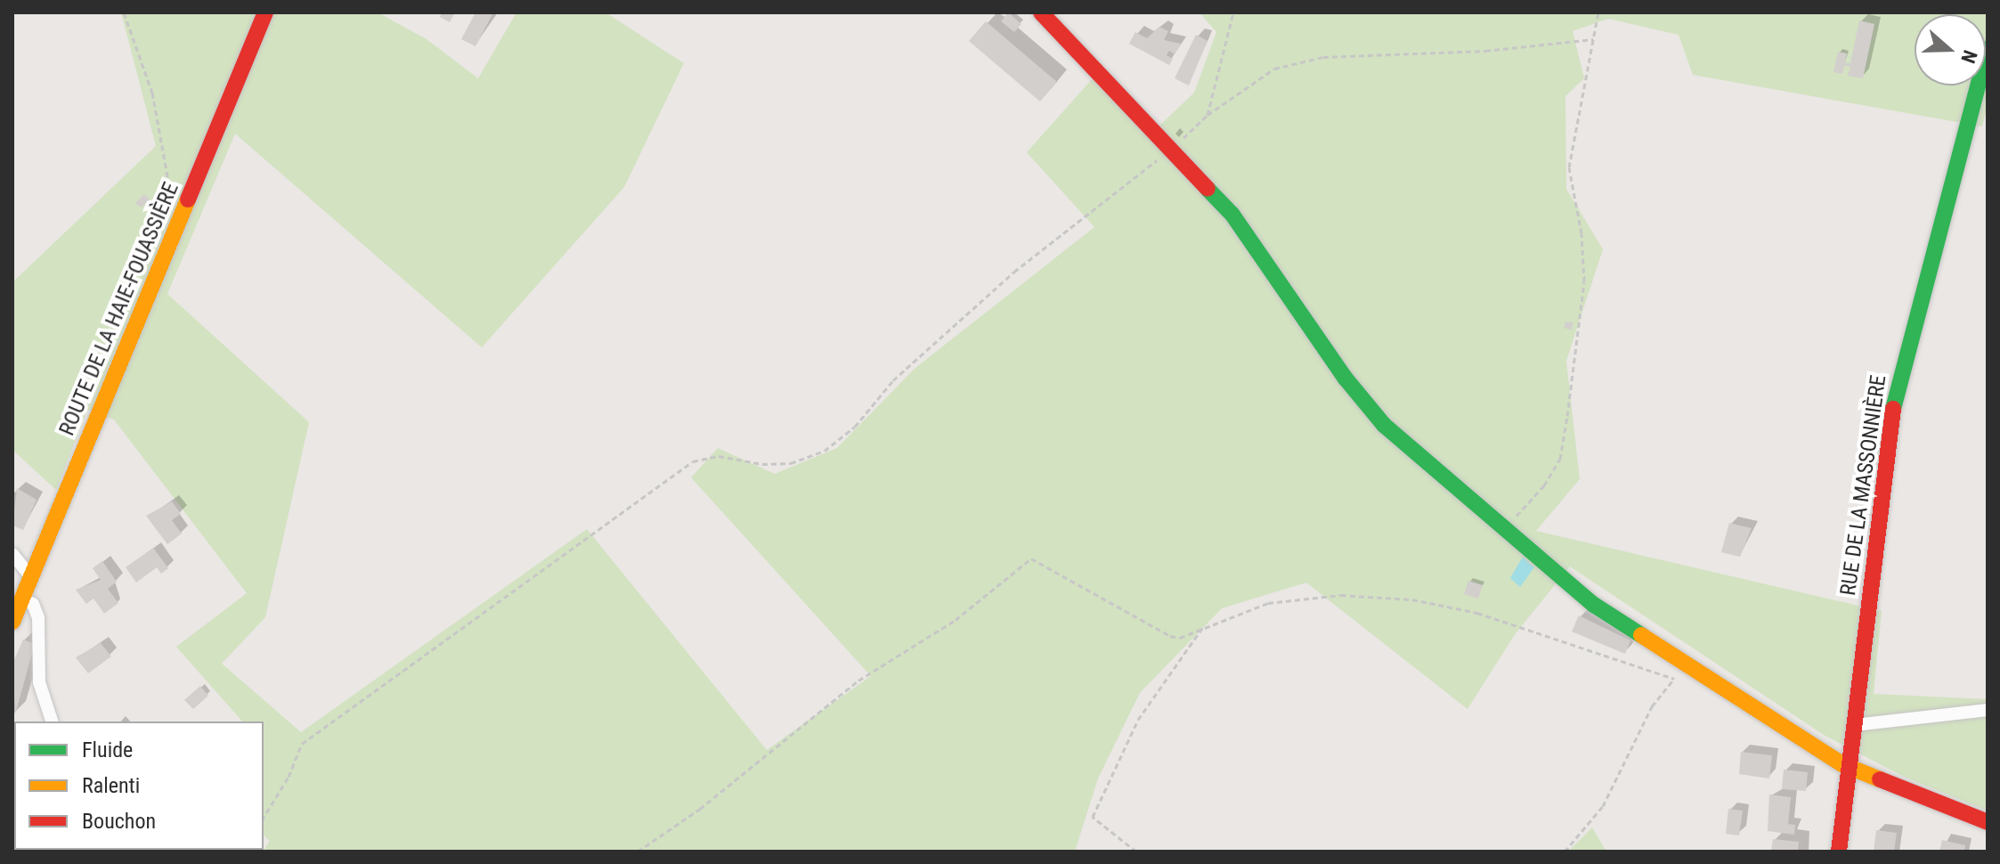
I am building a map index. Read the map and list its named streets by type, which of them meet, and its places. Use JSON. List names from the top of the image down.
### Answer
{
  "streets": {
    "street": ["ROUTE DE LA HAIE-FOUASSIÈRE", "RUE DE LA MASSONNIÈRE"]
  },
  "legend": ["Fluide", "Ralenti", "Bouchon"],
  "north": "right"
}
